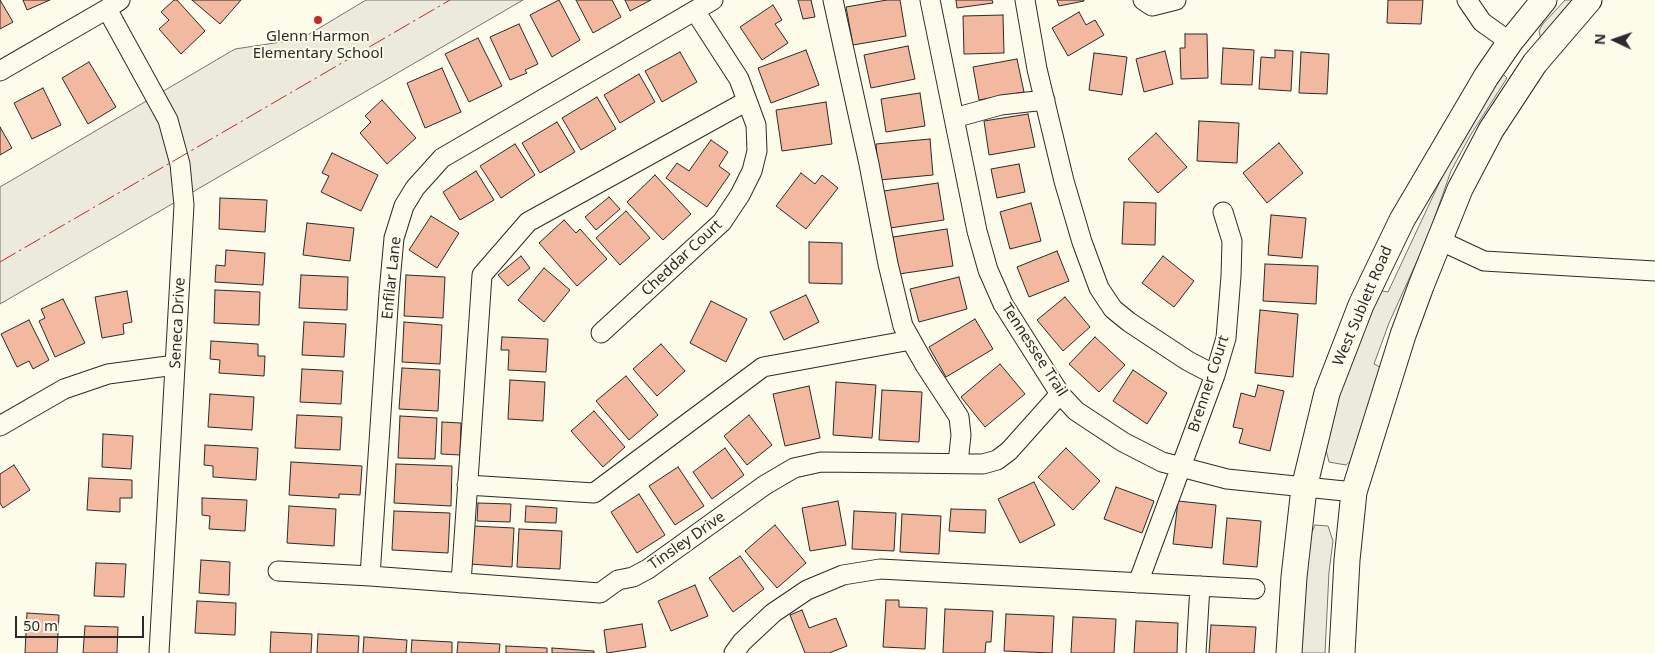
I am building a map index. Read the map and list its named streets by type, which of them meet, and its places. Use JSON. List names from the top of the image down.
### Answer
{
  "streets": {
    "main road": ["West Sublett Road"],
    "street": [
      "Cheddar Court",
      "Enfilar Lane",
      "Seneca Drive",
      "Tennessee Trail",
      "Brenner Court",
      "Tinsley Drive"
    ]
  },
  "crossings": [
    ["Cheddar Court", "Enfilar Lane"],
    ["Enfilar Lane", "Tinsley Drive"],
    ["West Sublett Road", "Tennessee Trail"],
    ["Tennessee Trail", "Brenner Court"],
    ["Tennessee Trail", "Tinsley Drive"]
  ],
  "places": ["Glenn Harmon Elementary School"],
  "scale_bar": "50 m",
  "north": "left"
}
